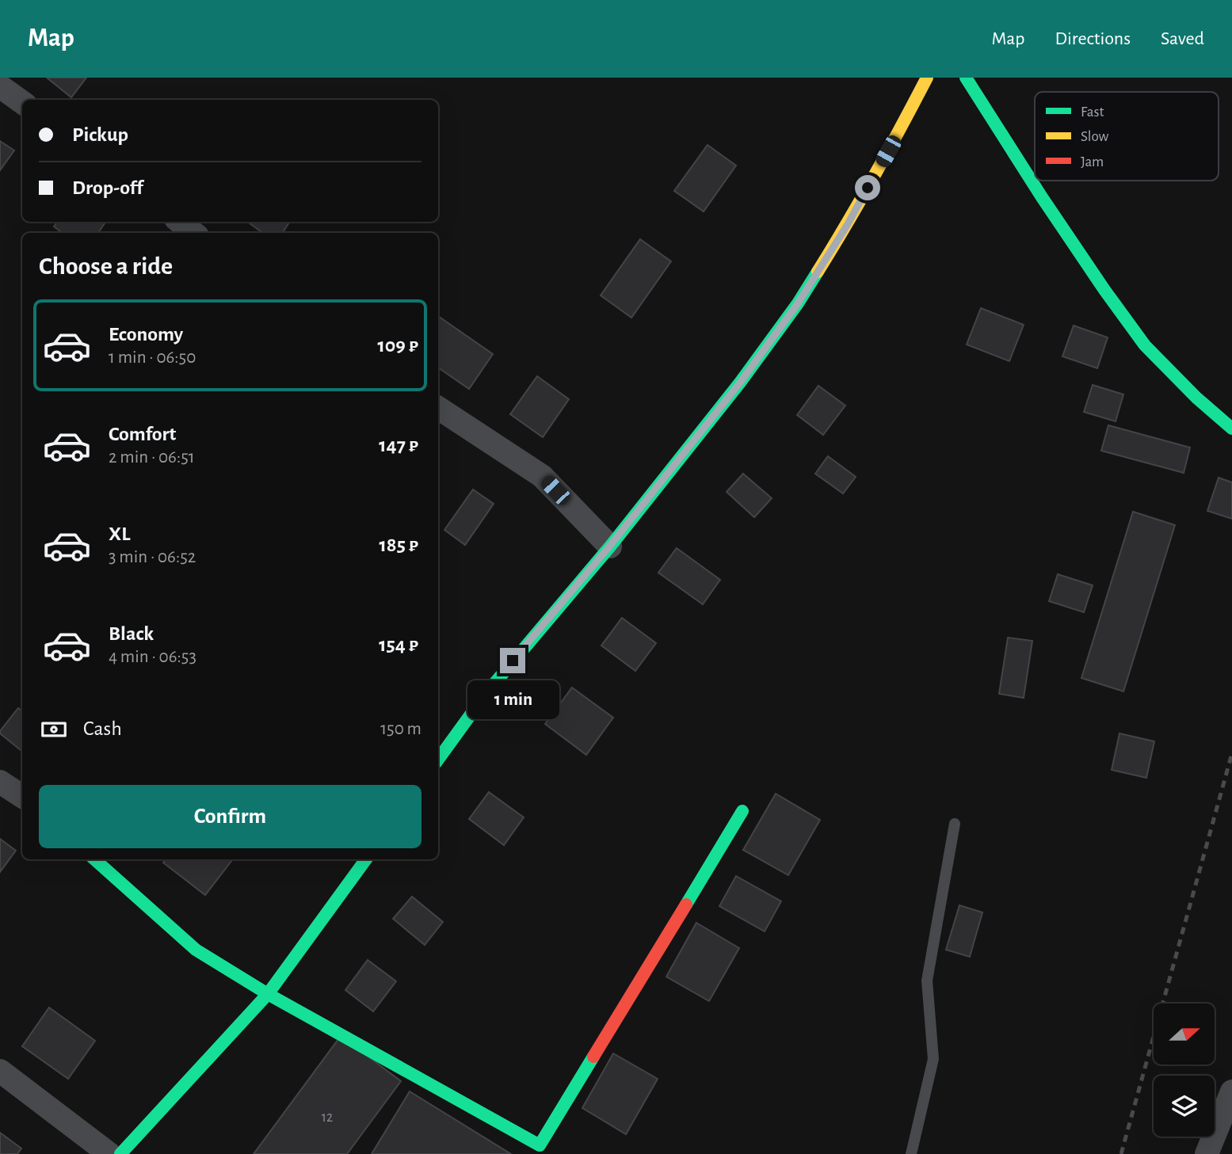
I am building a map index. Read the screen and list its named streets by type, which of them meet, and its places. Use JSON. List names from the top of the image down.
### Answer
{
  "house_numbers": ["12"],
  "legend": ["Fast", "Slow", "Jam"],
  "north": "right",
  "page": {
    "header": "Map",
    "nav": ["Map", "Directions", "Saved"],
    "banner": ["Pickup", "Drop-off"],
    "heading": "Choose a ride",
    "list": [
      {
        "name": "Economy",
        "note": "1 min · 06:50",
        "value": "109 ₽"
      },
      {
        "name": "Comfort",
        "note": "2 min · 06:51",
        "value": "147 ₽"
      },
      {
        "name": "XL",
        "note": "3 min · 06:52",
        "value": "185 ₽"
      },
      {
        "name": "Black",
        "note": "4 min · 06:53",
        "value": "154 ₽"
      }
    ],
    "bubble": "1 min",
    "pay": ["Cash", "150 m"],
    "buttons": "Confirm"
  }
}
